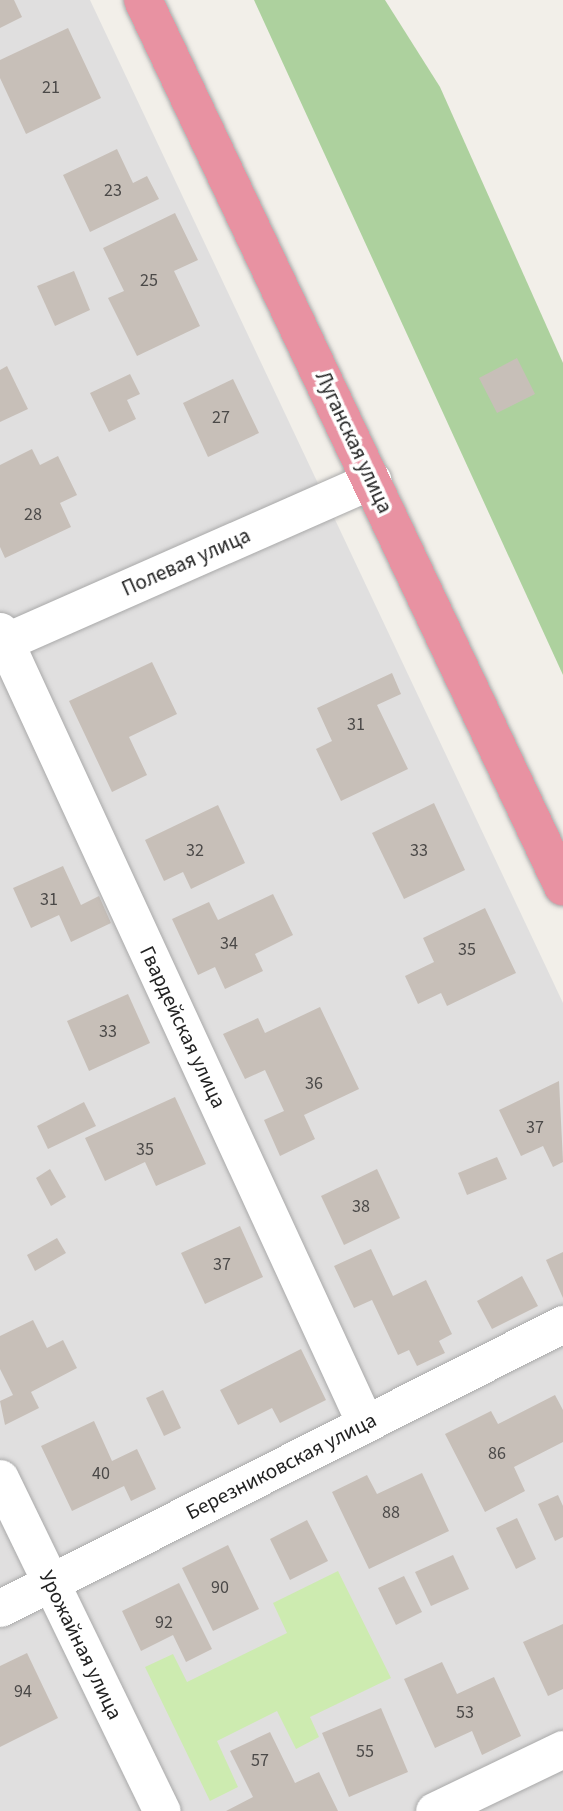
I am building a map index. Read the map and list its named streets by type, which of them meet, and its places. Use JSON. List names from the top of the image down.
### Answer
{
  "streets": {
    "highway": ["Луганская улица"],
    "street": [
      "Полевая улица",
      "Гвардейская улица",
      "Березниковская улица",
      "Урожайная улица"
    ]
  },
  "crossings": [
    ["Луганская улица", "Полевая улица"],
    ["Полевая улица", "Гвардейская улица"],
    ["Гвардейская улица", "Березниковская улица"],
    ["Березниковская улица", "Урожайная улица"]
  ],
  "house_numbers": [
    "21",
    "23",
    "25",
    "27",
    "28",
    "31",
    "32",
    "33",
    "31",
    "34",
    "35",
    "33",
    "36",
    "37",
    "35",
    "38",
    "37",
    "86",
    "40",
    "88",
    "90",
    "92",
    "94",
    "53",
    "55",
    "57"
  ]
}
